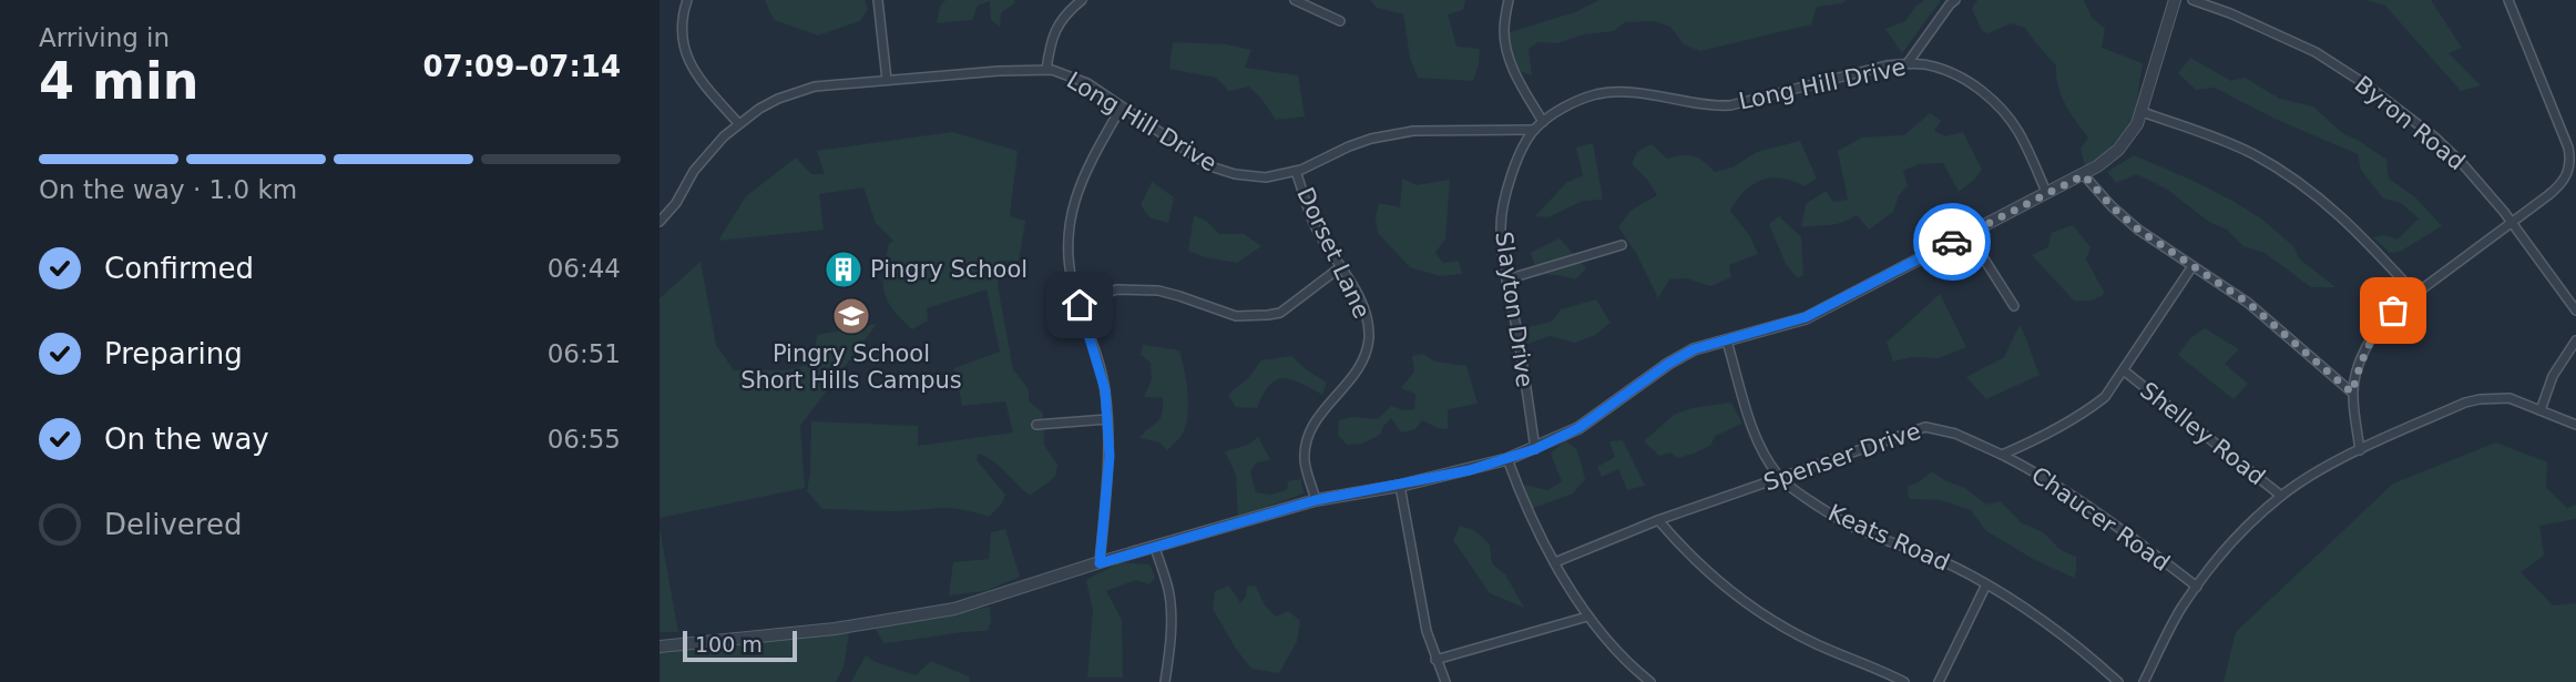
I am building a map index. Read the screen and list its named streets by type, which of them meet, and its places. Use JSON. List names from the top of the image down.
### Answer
{
  "streets": {
    "street": [
      "Long Hill Drive",
      "Byron Road",
      "Dorset Lane",
      "Slayton Drive",
      "Shelley Road",
      "Spenser Drive",
      "Chaucer Road",
      "Keats Road"
    ]
  },
  "crossings": [
    ["Long Hill Drive", "Dorset Lane"],
    ["Long Hill Drive", "Slayton Drive"],
    ["Spenser Drive", "Chaucer Road"],
    ["Spenser Drive", "Keats Road"]
  ],
  "places": {
    "building": ["Pingry School"],
    "school or university": ["Pingry School Short Hills Campus"]
  },
  "scale_bar": "100 m",
  "page": {
    "heading": ["4 min", "Arriving in", "07:09–07:14"],
    "bar": "On the way · 1.0 km",
    "list": [
      ["Confirmed", "06:44"],
      ["Preparing", "06:51"],
      ["On the way", "06:55"],
      "Delivered"
    ],
    "scale": "100 m"
  }
}
